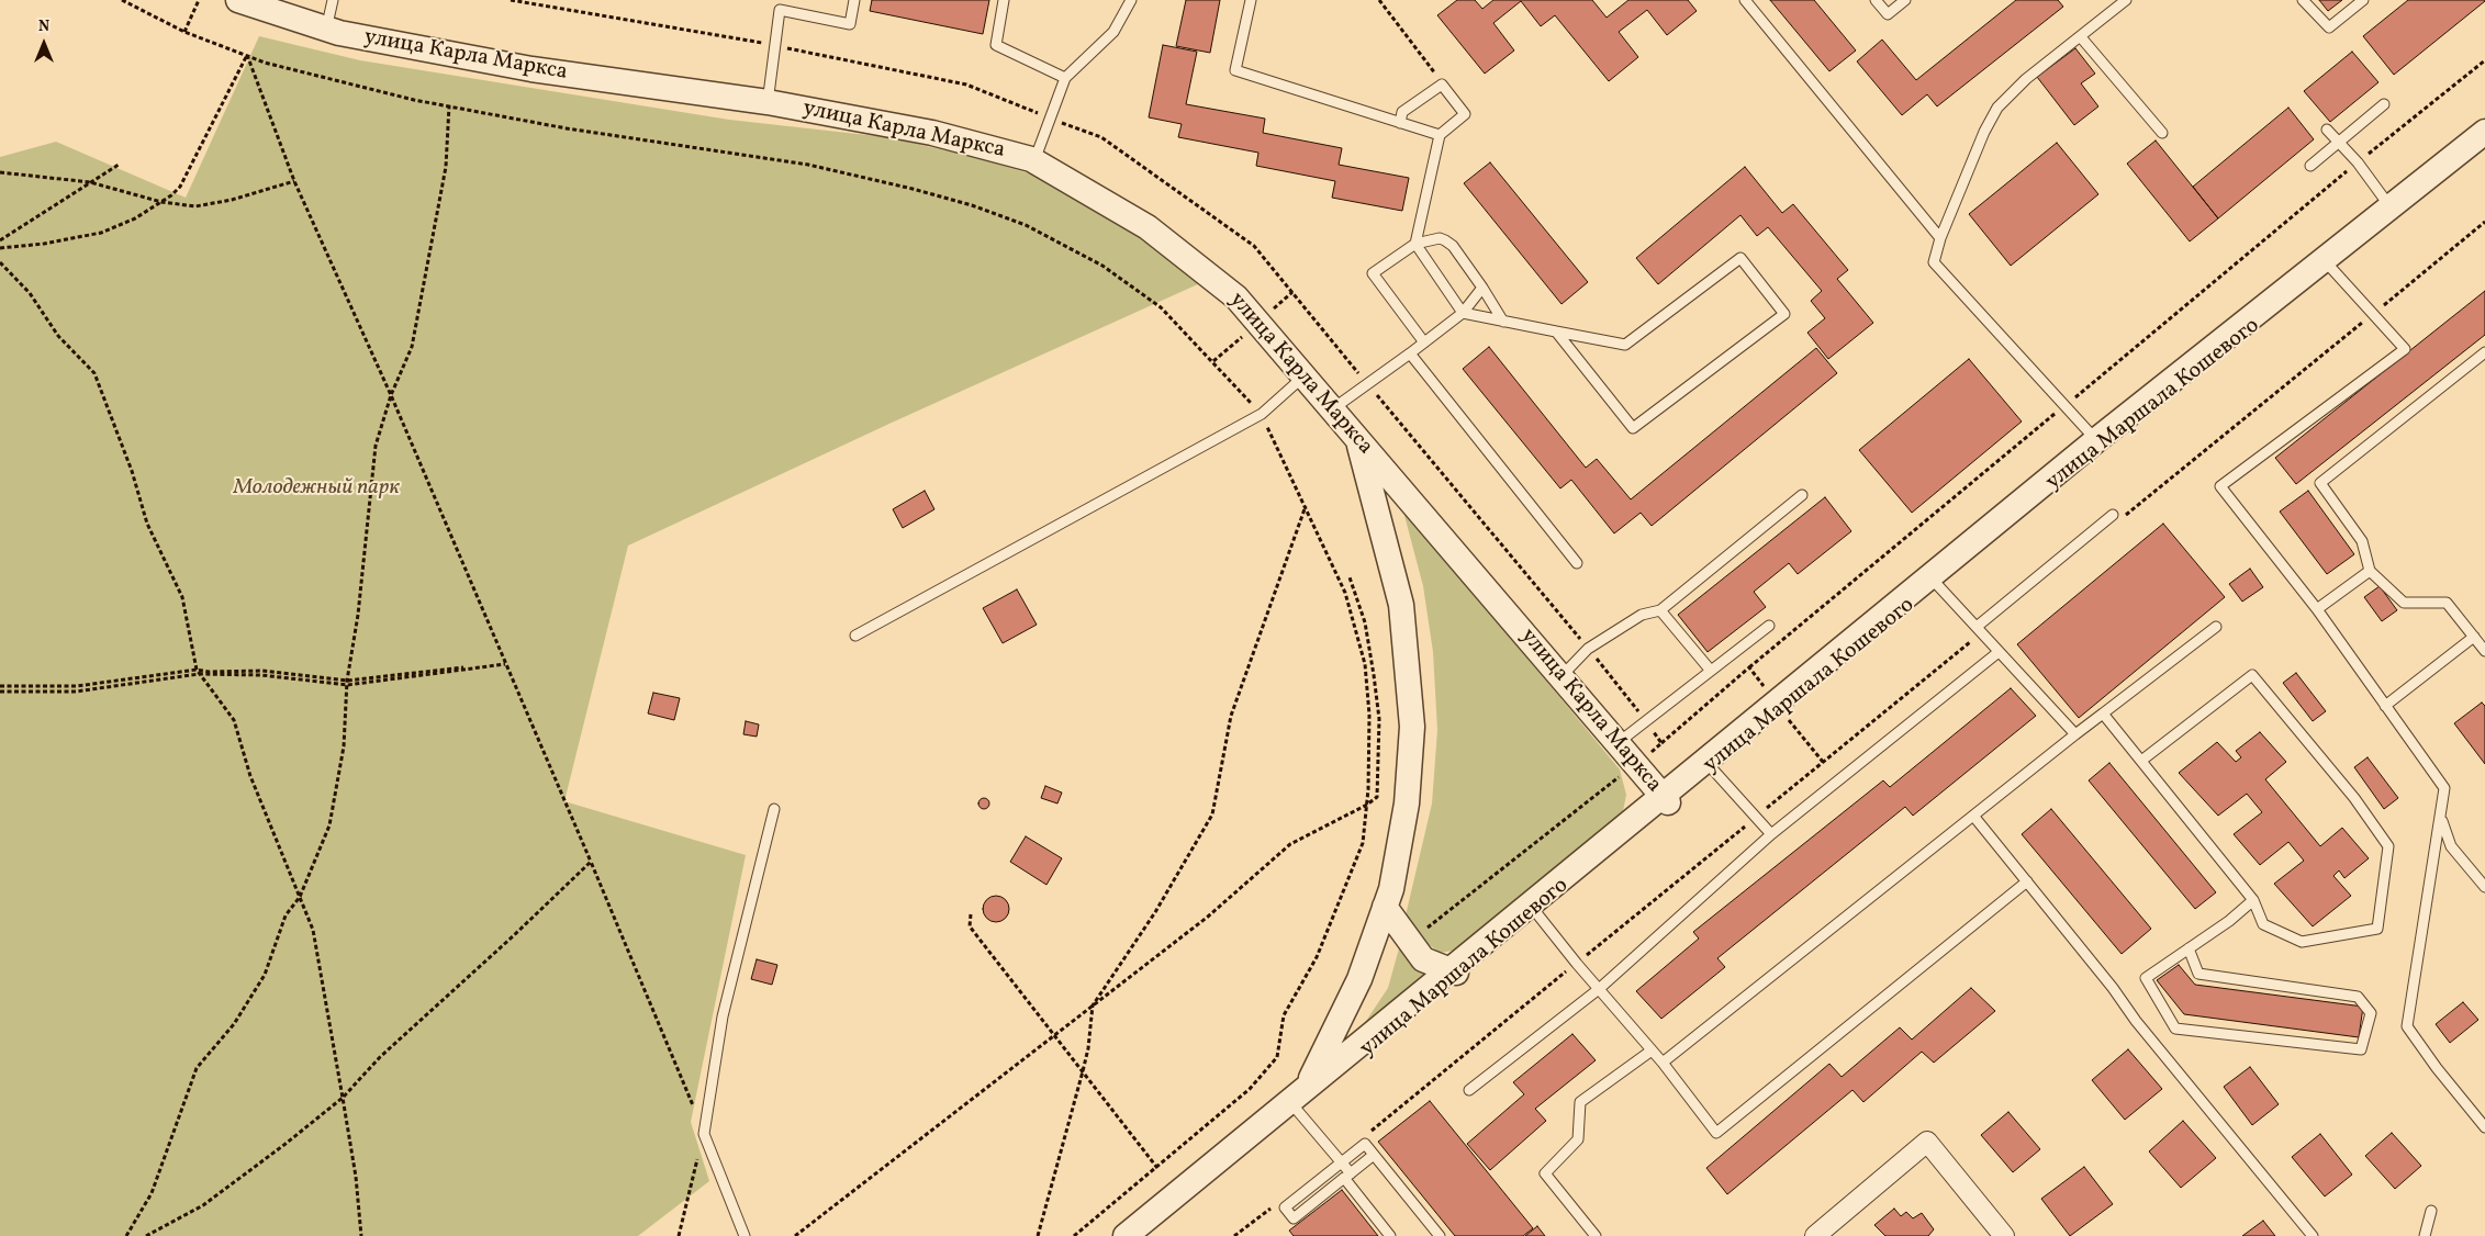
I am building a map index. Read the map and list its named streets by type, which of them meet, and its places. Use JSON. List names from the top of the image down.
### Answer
{
  "streets": {
    "street": ["улица Карла Маркса", "улица Маршала Кошевого"]
  },
  "crossings": [
    ["улица Карла Маркса", "улица Маршала Кошевого"]
  ],
  "parks": ["Молодежный парк"],
  "north": "top"
}
